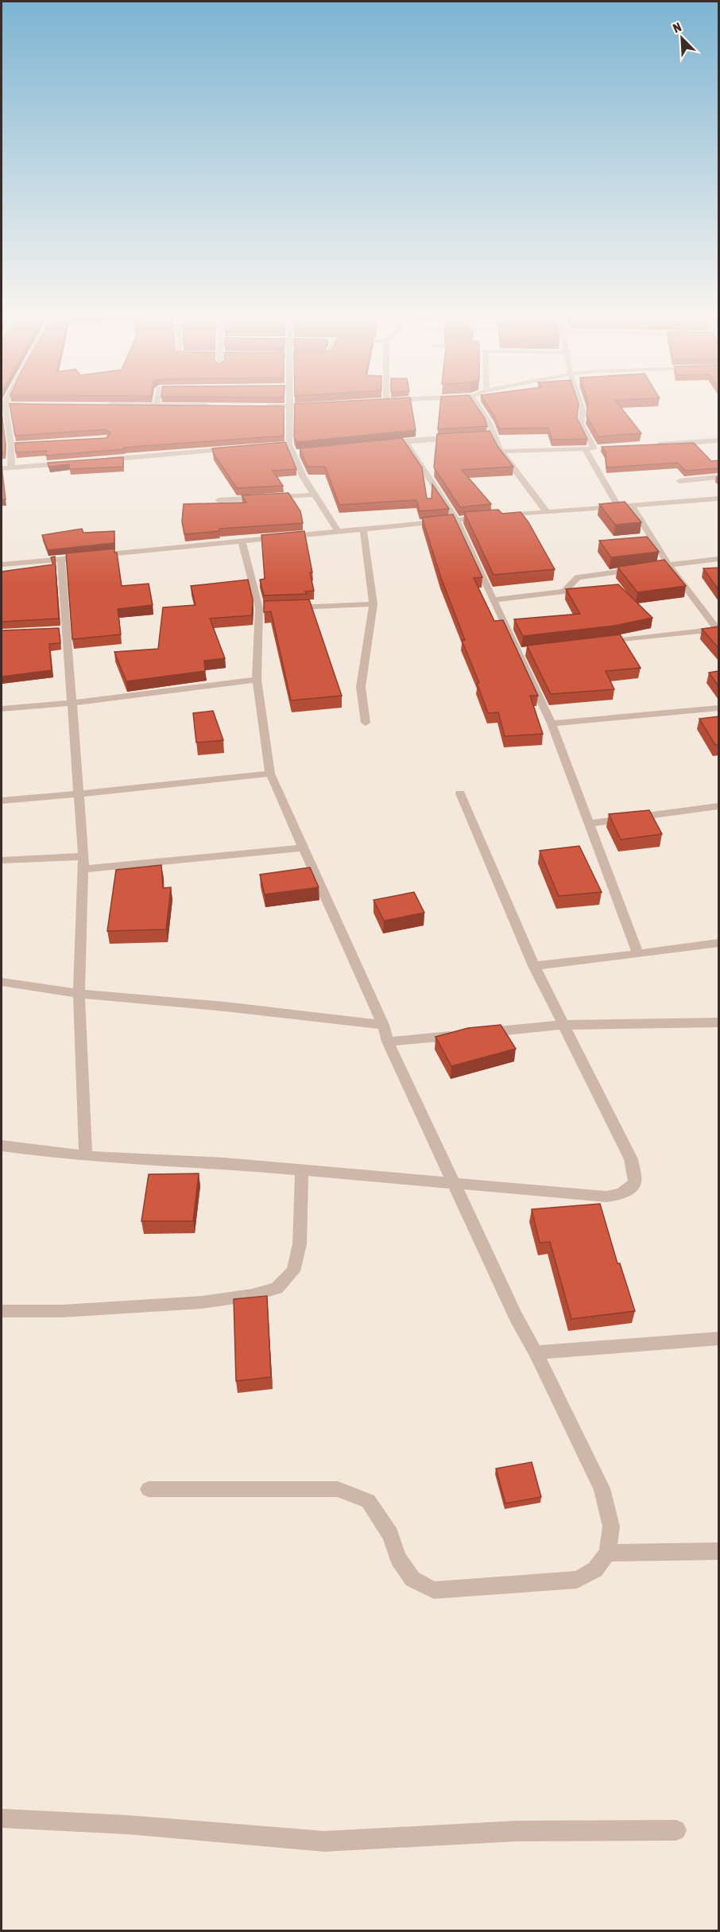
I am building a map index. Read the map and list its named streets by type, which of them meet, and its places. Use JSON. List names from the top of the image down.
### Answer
{
  "north": "top left"
}
